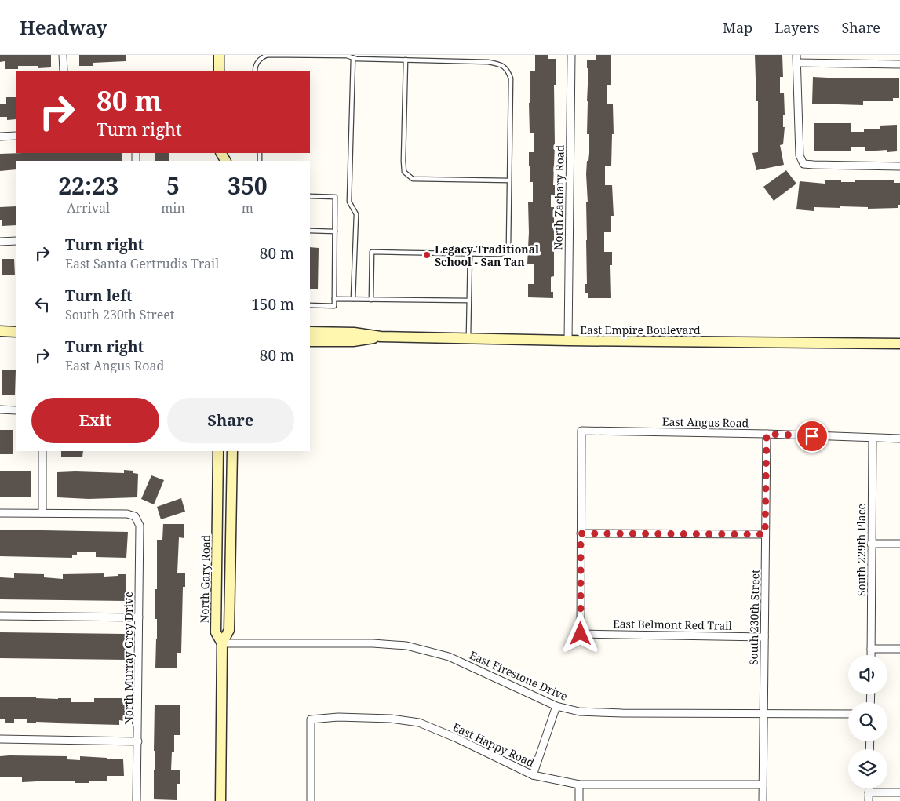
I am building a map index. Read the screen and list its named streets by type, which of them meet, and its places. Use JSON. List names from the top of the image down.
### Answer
{
  "streets": {
    "street": [
      "North Zachary Road",
      "East Empire Boulevard",
      "East Angus Road",
      "South 229th Place",
      "North Gary Road",
      "South 230th Street",
      "East Belmont Red Trail",
      "North Murray Grey Drive",
      "East Firestone Drive",
      "East Happy Road"
    ]
  },
  "crossings": [
    ["North Zachary Road", "East Empire Boulevard"],
    ["East Angus Road", "South 229th Place"],
    ["East Angus Road", "South 230th Street"],
    ["East Angus Road", "East Belmont Red Trail"],
    ["North Gary Road", "East Firestone Drive"],
    ["South 230th Street", "East Belmont Red Trail"],
    ["South 230th Street", "East Firestone Drive"],
    ["South 230th Street", "East Happy Road"]
  ],
  "places": ["Legacy Traditional School - San Tan"],
  "page": {
    "header": "Headway",
    "nav": ["Map", "Layers", "Share"],
    "turn": ["80 m", "Turn right"],
    "eta": [
      "22:23",
      "Arrival",
      "5",
      "min",
      "350",
      "m"
    ],
    "list": [
      {
        "name": "Turn right",
        "note": "East Santa Gertrudis Trail",
        "value": "80 m"
      },
      {
        "name": "Turn left",
        "note": "South 230th Street",
        "value": "150 m"
      },
      {
        "name": "Turn right",
        "note": "East Angus Road",
        "value": "80 m"
      }
    ],
    "buttons": ["Exit", "Share"]
  }
}
